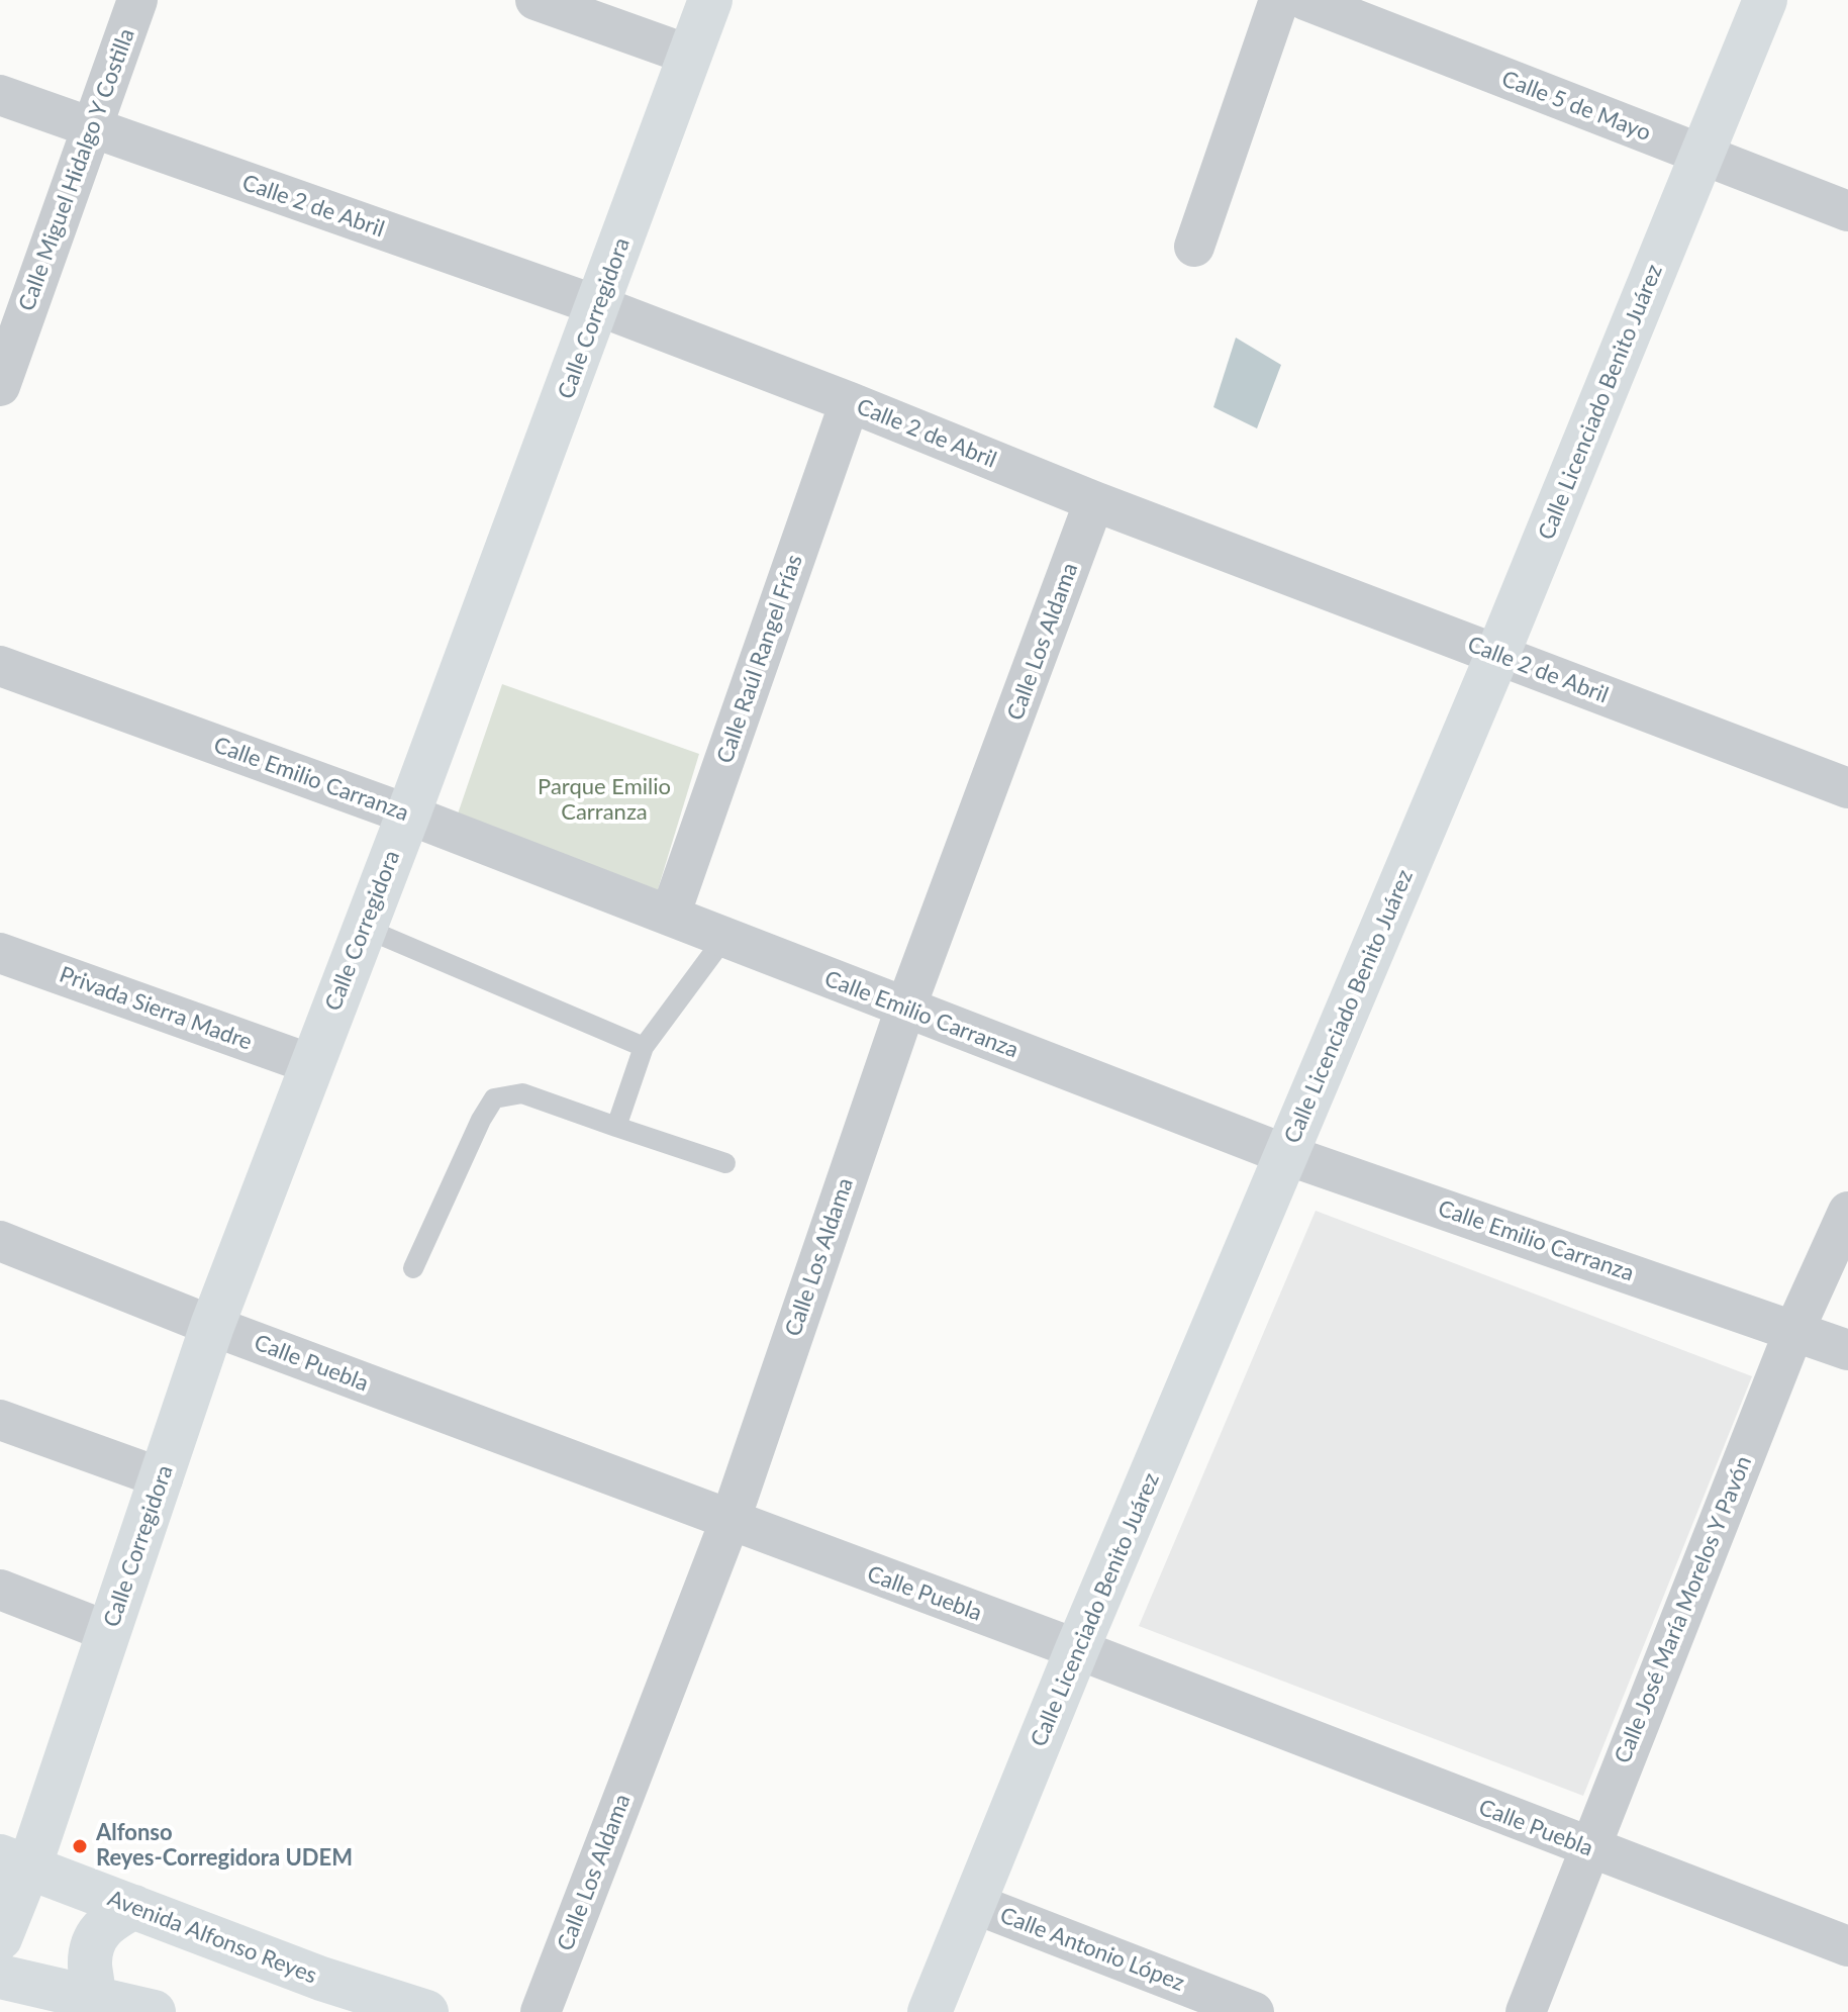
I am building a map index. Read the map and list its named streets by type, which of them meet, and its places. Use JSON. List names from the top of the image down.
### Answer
{
  "streets": {
    "street": [
      "Calle 5 de Mayo",
      "Calle Miguel Hidalgo Y Costilla",
      "Calle 2 de Abril",
      "Calle Corregidora",
      "Calle Licenciado Benito Juárez",
      "Calle Los Aldama",
      "Calle Raúl Rangel Frías",
      "Calle Emilio Carranza",
      "Privada Sierra Madre",
      "Calle Puebla",
      "Calle José María Morelos Y Pavón",
      "Avenida Alfonso Reyes",
      "Calle Antonio López"
    ]
  },
  "crossings": [
    ["Calle 5 de Mayo", "Calle Licenciado Benito Juárez"],
    ["Calle Miguel Hidalgo Y Costilla", "Calle 2 de Abril"],
    ["Calle 2 de Abril", "Calle Corregidora"],
    ["Calle 2 de Abril", "Calle Licenciado Benito Juárez"],
    ["Calle 2 de Abril", "Calle Los Aldama"],
    ["Calle 2 de Abril", "Calle Raúl Rangel Frías"],
    ["Calle Corregidora", "Calle Emilio Carranza"],
    ["Calle Corregidora", "Privada Sierra Madre"],
    ["Calle Corregidora", "Calle Puebla"],
    ["Calle Corregidora", "Avenida Alfonso Reyes"],
    ["Calle Licenciado Benito Juárez", "Calle Emilio Carranza"],
    ["Calle Licenciado Benito Juárez", "Calle Puebla"],
    ["Calle Licenciado Benito Juárez", "Calle Antonio López"],
    ["Calle Los Aldama", "Calle Emilio Carranza"],
    ["Calle Los Aldama", "Calle Puebla"],
    ["Calle Raúl Rangel Frías", "Calle Emilio Carranza"],
    ["Calle Emilio Carranza", "Calle José María Morelos Y Pavón"],
    ["Calle Puebla", "Calle José María Morelos Y Pavón"]
  ],
  "parks": ["Parque Emilio Carranza"],
  "places": ["Alfonso Reyes-Corregidora UDEM"]
}
